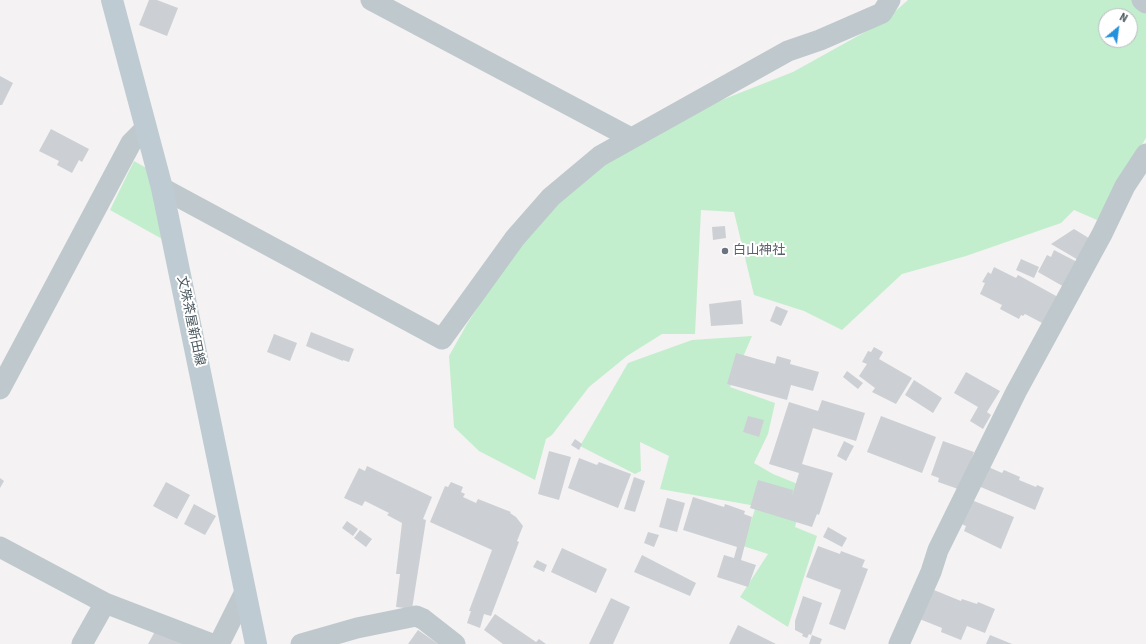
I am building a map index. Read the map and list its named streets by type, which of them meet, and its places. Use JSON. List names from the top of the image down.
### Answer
{
  "streets": {
    "main road": ["文殊茶屋新田線"]
  },
  "places": ["白山神社"],
  "north": "top right"
}
